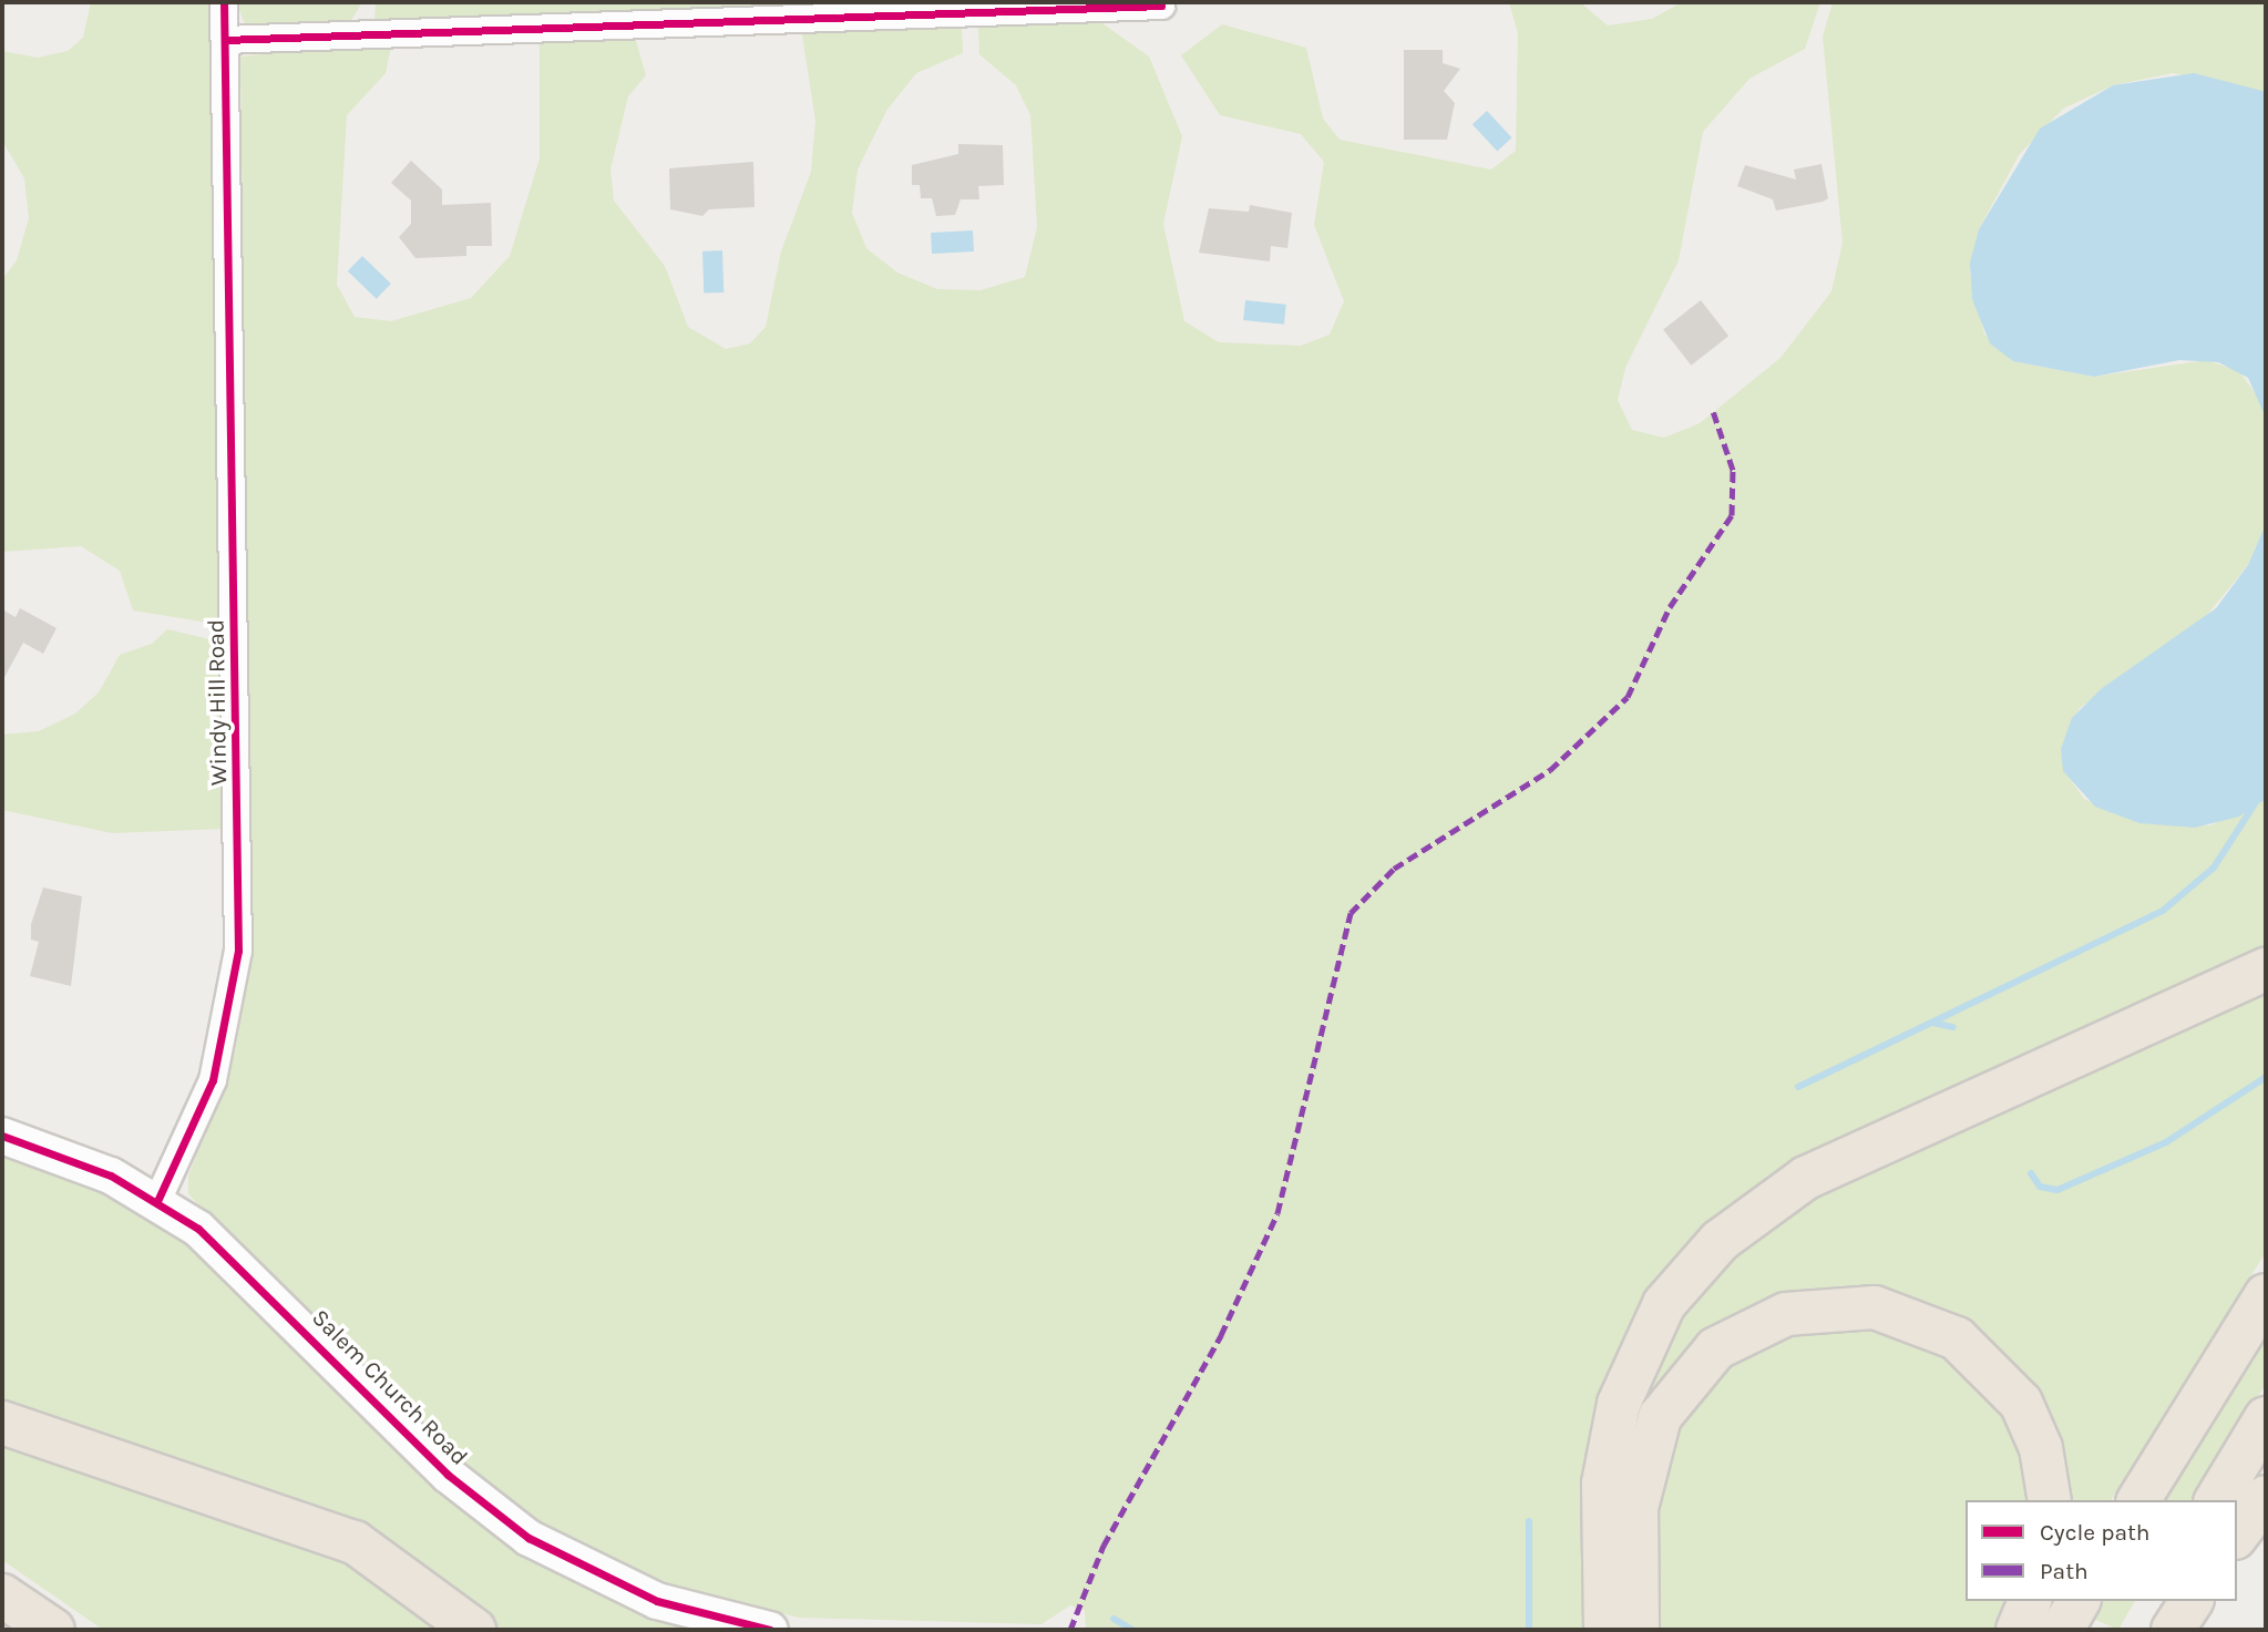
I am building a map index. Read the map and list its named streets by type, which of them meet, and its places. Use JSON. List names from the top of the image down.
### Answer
{
  "streets": {
    "street": ["Windy Hill Road", "Salem Church Road"]
  },
  "crossings": [
    ["Windy Hill Road", "Salem Church Road"]
  ],
  "legend": ["Cycle path", "Path"]
}
